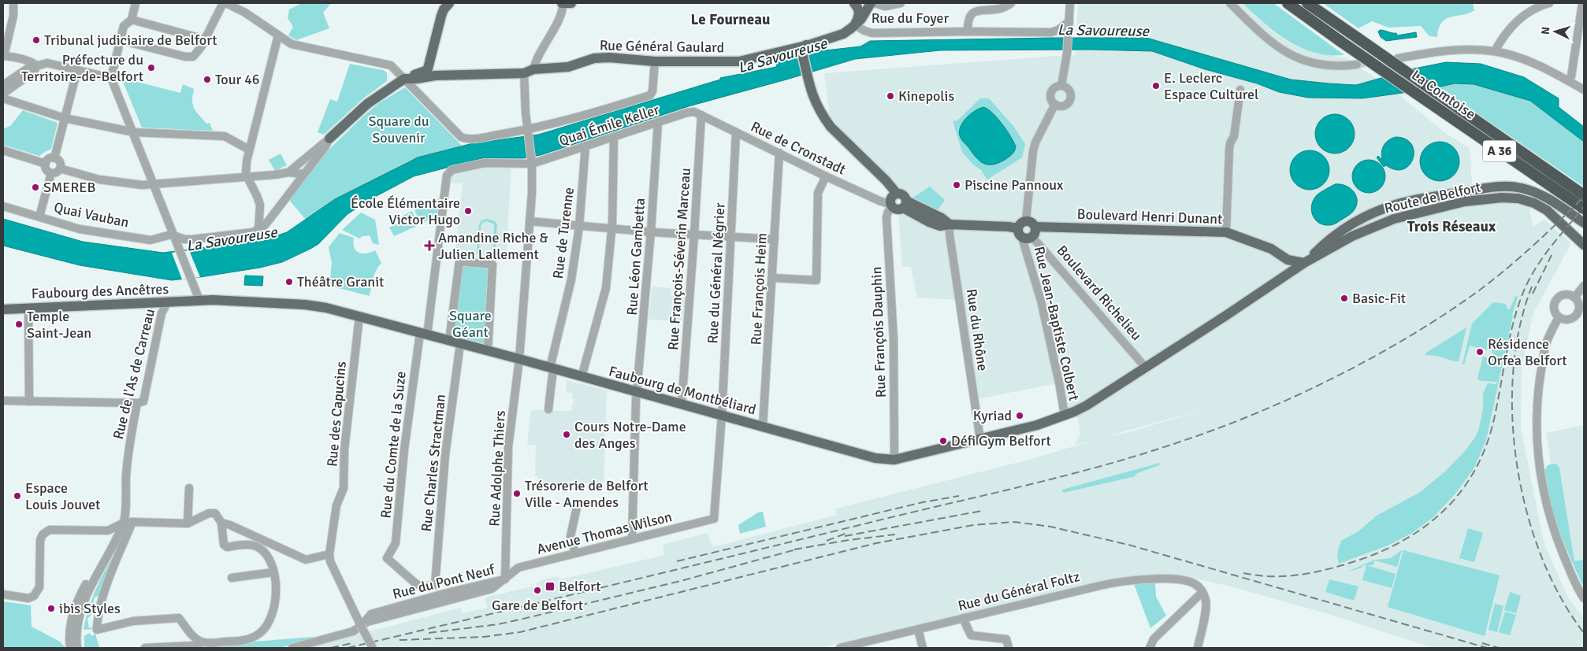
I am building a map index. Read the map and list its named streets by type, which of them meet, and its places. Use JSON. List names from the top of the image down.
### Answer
{
  "streets": {
    "highway": ["La Comtoise", "A 36"],
    "main road": [
      "Rue Général Gaulard",
      "Route de Belfort",
      "Boulevard Henri Dunant",
      "Faubourg des Ancêtres",
      "Faubourg de Montbéliard"
    ],
    "street": [
      "Rue du Foyer",
      "Quai Émile Keller",
      "Rue de Cronstadt",
      "Quai Vauban",
      "Rue de Turenne",
      "Rue Léon Gambetta",
      "Rue François-Séverin Marceau",
      "Rue du Général Négrier",
      "Rue François Heim",
      "Boulevard Richelieu",
      "Rue Jean-Baptiste Colbert",
      "Rue du Rhône",
      "Rue François Dauphin",
      "Rue de l'As de Carreau",
      "Rue des Capucins",
      "Rue du Comte de la Suze",
      "Rue Charles Stractman",
      "Rue Adolphe Thiers",
      "Avenue Thomas Wilson",
      "Rue du Pont Neuf",
      "Rue du Général Foltz"
    ]
  },
  "crossings": [
    ["Rue du Foyer", "Rue Général Gaulard"],
    ["Rue Général Gaulard", "Rue Adolphe Thiers"],
    ["Quai Émile Keller", "Rue de Cronstadt"],
    ["Quai Émile Keller", "Rue de Turenne"],
    ["Quai Émile Keller", "Rue Léon Gambetta"],
    ["Quai Émile Keller", "Rue François-Séverin Marceau"],
    ["Quai Émile Keller", "Rue du Comte de la Suze"],
    ["Quai Émile Keller", "Rue Adolphe Thiers"],
    ["Rue de Cronstadt", "Rue François-Séverin Marceau"],
    ["Rue de Cronstadt", "Rue du Général Négrier"],
    ["Rue de Cronstadt", "Rue François Heim"],
    ["Rue de Cronstadt", "Rue François Dauphin"],
    ["Route de Belfort", "Boulevard Henri Dunant"],
    ["Route de Belfort", "Faubourg de Montbéliard"],
    ["Boulevard Henri Dunant", "Boulevard Richelieu"],
    ["Boulevard Henri Dunant", "Rue Jean-Baptiste Colbert"],
    ["Boulevard Henri Dunant", "Faubourg de Montbéliard"],
    ["Rue de Turenne", "Faubourg de Montbéliard"],
    ["Rue Léon Gambetta", "Faubourg de Montbéliard"],
    ["Rue Léon Gambetta", "Avenue Thomas Wilson"],
    ["Rue François-Séverin Marceau", "Faubourg de Montbéliard"],
    ["Rue du Général Négrier", "Faubourg de Montbéliard"],
    ["Rue du Général Négrier", "Avenue Thomas Wilson"],
    ["Rue François Heim", "Faubourg de Montbéliard"],
    ["Faubourg des Ancêtres", "Rue de l'As de Carreau"],
    ["Faubourg des Ancêtres", "Faubourg de Montbéliard"],
    ["Boulevard Richelieu", "Rue Jean-Baptiste Colbert"],
    ["Boulevard Richelieu", "Faubourg de Montbéliard"],
    ["Rue Jean-Baptiste Colbert", "Faubourg de Montbéliard"],
    ["Rue du Rhône", "Faubourg de Montbéliard"],
    ["Rue François Dauphin", "Faubourg de Montbéliard"],
    ["Faubourg de Montbéliard", "Rue des Capucins"],
    ["Faubourg de Montbéliard", "Rue du Comte de la Suze"],
    ["Faubourg de Montbéliard", "Rue Charles Stractman"],
    ["Faubourg de Montbéliard", "Rue Adolphe Thiers"],
    ["Rue du Comte de la Suze", "Rue Charles Stractman"],
    ["Rue Adolphe Thiers", "Avenue Thomas Wilson"],
    ["Rue Adolphe Thiers", "Rue du Pont Neuf"],
    ["Avenue Thomas Wilson", "Rue du Pont Neuf"]
  ],
  "districts": ["Le Fourneau", "Trois Réseaux"],
  "water": ["La Savoureuse"],
  "parks": ["Square du Souvenir", "Square Géant"],
  "places": {
    "other": [
      "Tribunal judiciaire de Belfort",
      "Préfecture du Territoire-de-Belfort",
      "Tour 46",
      "E. Leclerc Espace Culturel",
      "Kinepolis",
      "Piscine Pannoux",
      "SMEREB",
      "École Élémentaire Victor Hugo",
      "Théâtre Granit",
      "Basic-Fit",
      "Temple Saint-Jean",
      "Résidence Orfea Belfort",
      "Kyriad",
      "Cours Notre-Dame des Anges",
      "Défi Gym Belfort",
      "Trésorerie de Belfort Ville - Amendes",
      "Espace Louis Jouvet",
      "Gare de Belfort",
      "ibis Styles"
    ],
    "health": ["Amandine Riche & Julien Lallement"],
    "transit": ["Belfort"]
  },
  "north": "left"
}
